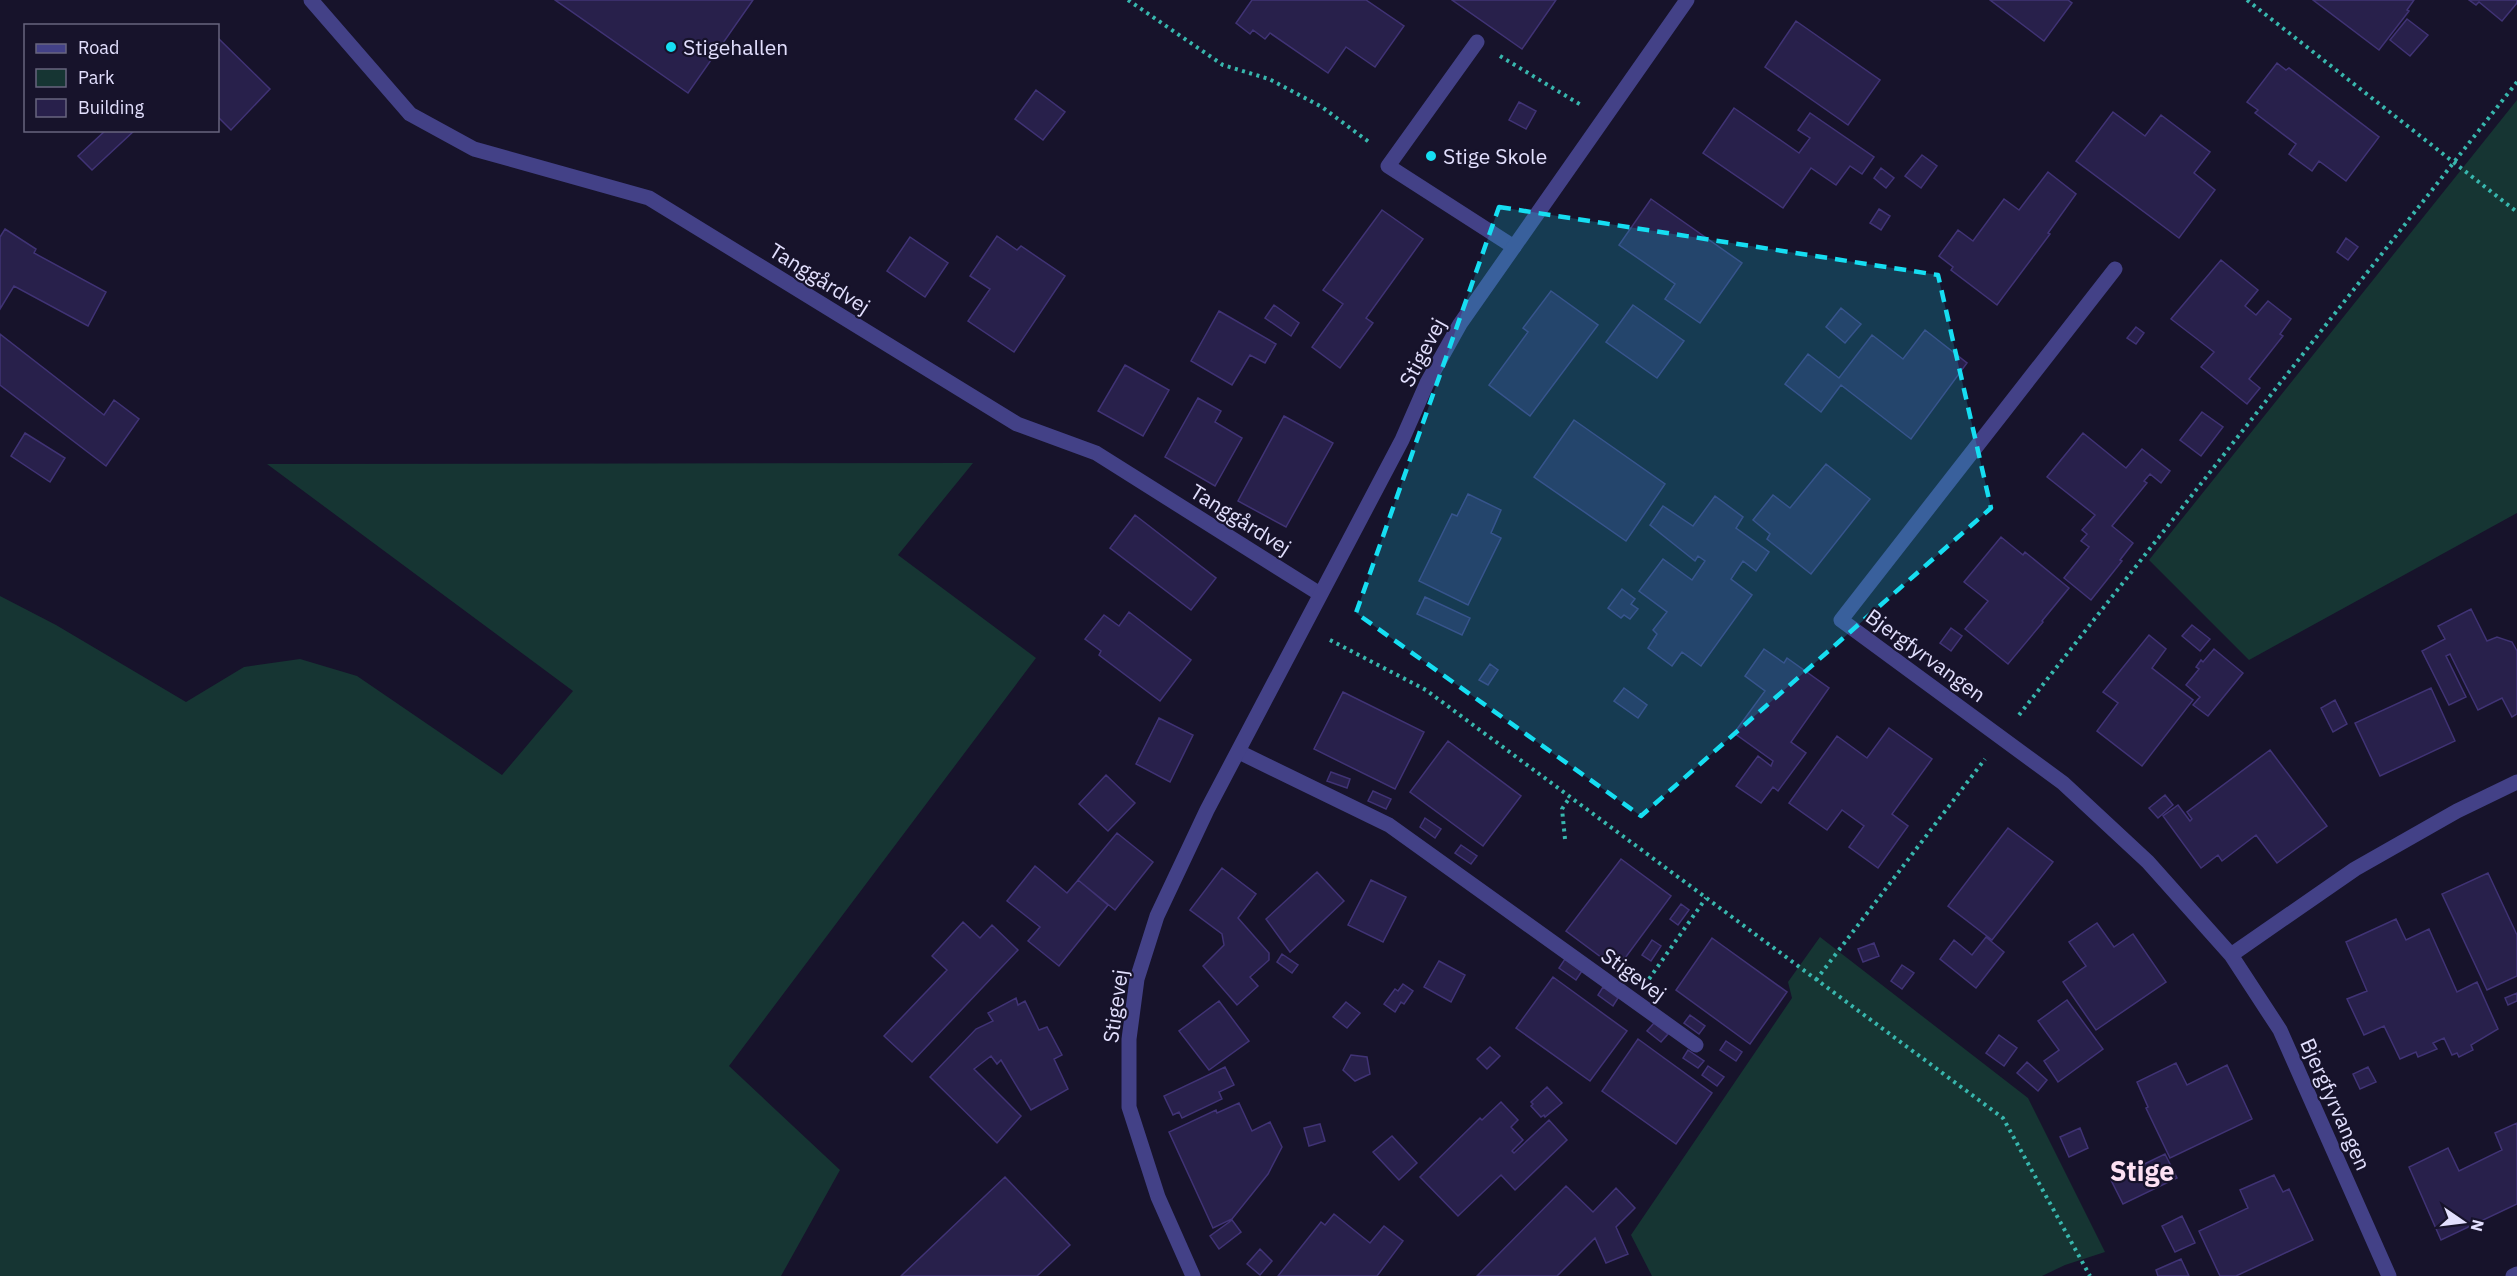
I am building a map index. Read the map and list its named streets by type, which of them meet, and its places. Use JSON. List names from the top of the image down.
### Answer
{
  "streets": {
    "street": ["Tanggårdvej", "Stigevej", "Bjergfyrvangen"]
  },
  "crossings": [
    ["Tanggårdvej", "Stigevej"]
  ],
  "districts": ["Stige"],
  "places": ["Stigehallen", "Stige Skole"],
  "legend": ["Road", "Park", "Building"],
  "north": "right"
}
